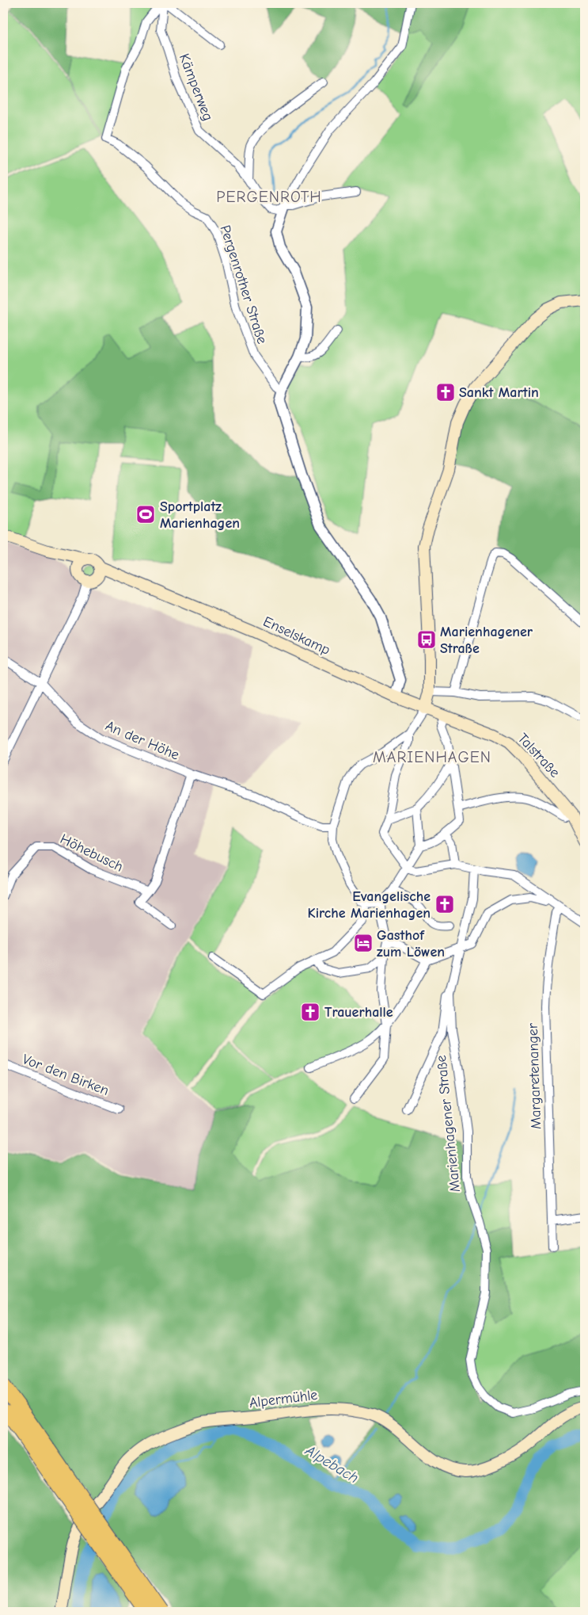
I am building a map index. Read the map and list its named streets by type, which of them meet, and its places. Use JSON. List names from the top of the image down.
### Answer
{
  "streets": {
    "main road": ["Enselskamp", "Talstraße", "Alpermühle"],
    "street": [
      "Kämperweg",
      "Pergenrother Straße",
      "An der Höhe",
      "Höhebusch",
      "Vor den Birken",
      "Margaretenanger",
      "Marienhagener Straße"
    ]
  },
  "crossings": [
    ["Kämperweg", "Pergenrother Straße"],
    ["Enselskamp", "Talstraße"]
  ],
  "districts": ["PERGENROTH", "MARIENHAGEN"],
  "water": ["Alpebach"],
  "places": {
    "church": ["Sankt Martin", "Evangelische Kirche Marienhagen", "Trauerhalle"],
    "sports": ["Sportplatz Marienhagen"],
    "bus stop": ["Marienhagener Straße"],
    "hotel": ["Gasthof zum Löwen"]
  }
}
